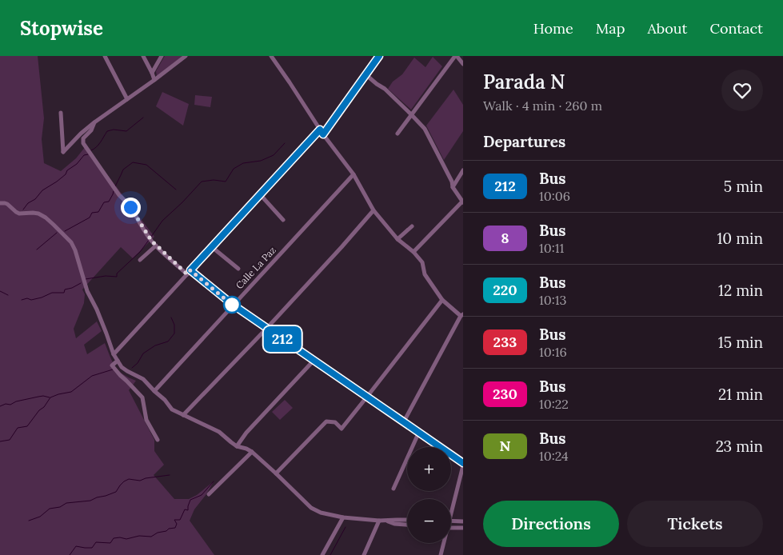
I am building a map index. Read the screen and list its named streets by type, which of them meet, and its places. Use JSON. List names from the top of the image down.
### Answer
{
  "streets": {
    "street": ["Calle La Paz"]
  },
  "lines": ["bus line 212"],
  "page": {
    "header": "Stopwise",
    "nav": [
      "Home",
      "Map",
      "About",
      "Contact"
    ],
    "on_map": "212",
    "heading": [
      ["Parada N", "Walk · 4 min · 260 m"],
      "Departures"
    ],
    "list": [
      {
        "mark": "212",
        "name": "Bus",
        "note": "10:06",
        "value": "5 min"
      },
      {
        "mark": "8",
        "name": "Bus",
        "note": "10:11",
        "value": "10 min"
      },
      {
        "mark": "220",
        "name": "Bus",
        "note": "10:13",
        "value": "12 min"
      },
      {
        "mark": "233",
        "name": "Bus",
        "note": "10:16",
        "value": "15 min"
      },
      {
        "mark": "230",
        "name": "Bus",
        "note": "10:22",
        "value": "21 min"
      },
      {
        "mark": "N",
        "name": "Bus",
        "note": "10:24",
        "value": "23 min"
      }
    ],
    "map_buttons": ["+", "−"],
    "buttons": ["Directions", "Tickets"]
  }
}
